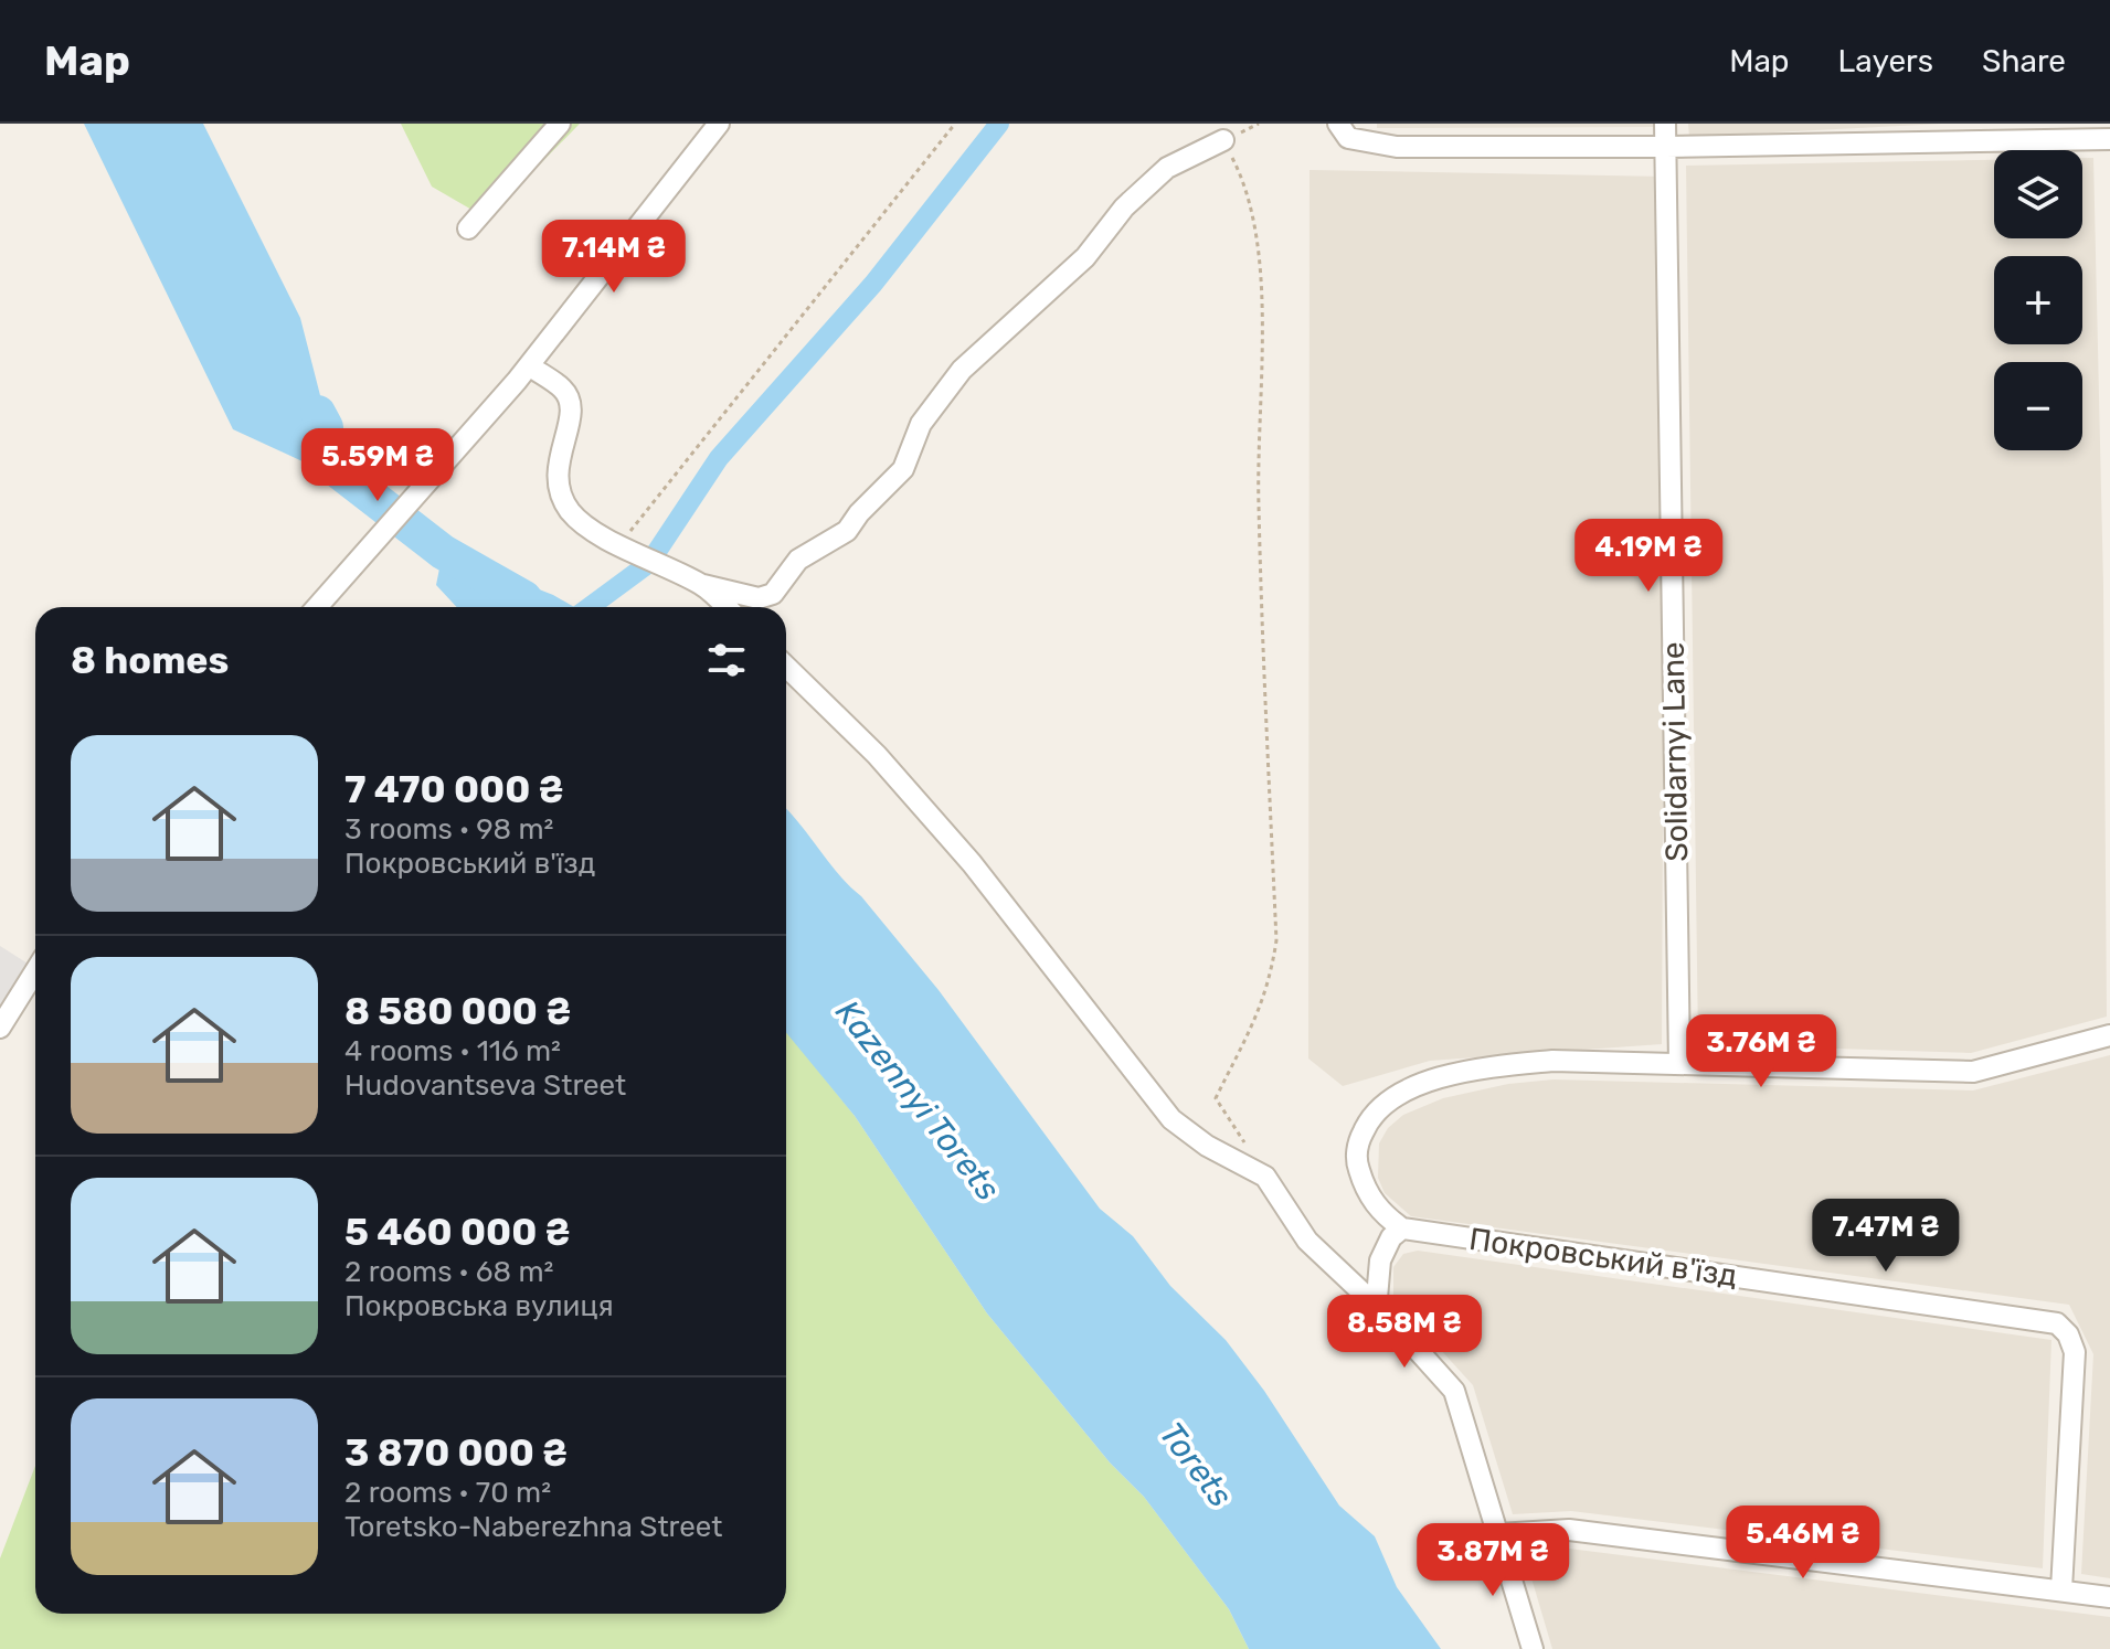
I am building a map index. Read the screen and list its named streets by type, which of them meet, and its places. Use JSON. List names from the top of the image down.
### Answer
{
  "streets": {
    "street": ["Solidarnyi Lane", "Покровський в'їзд"]
  },
  "water": ["Kazennyi Torets", "Torets"],
  "page": {
    "header": "Map",
    "nav": ["Map", "Layers", "Share"],
    "map_buttons": ["+", "−"],
    "price": [
      "7.14M ₴",
      "5.59M ₴",
      "4.19M ₴",
      "3.76M ₴",
      "7.47M ₴",
      "8.58M ₴",
      "5.46M ₴",
      "3.87M ₴"
    ],
    "heading": "8 homes",
    "list": [
      {
        "name": "7 470 000 ₴",
        "note": "3 rooms · 98 m² · Покровський в'їзд"
      },
      {
        "name": "8 580 000 ₴",
        "note": "4 rooms · 116 m² · Hudovantseva Street"
      },
      {
        "name": "5 460 000 ₴",
        "note": "2 rooms · 68 m² · Покровська вулиця"
      },
      {
        "name": "3 870 000 ₴",
        "note": "2 rooms · 70 m² · Toretsko-Naberezhna Street"
      }
    ]
  }
}
